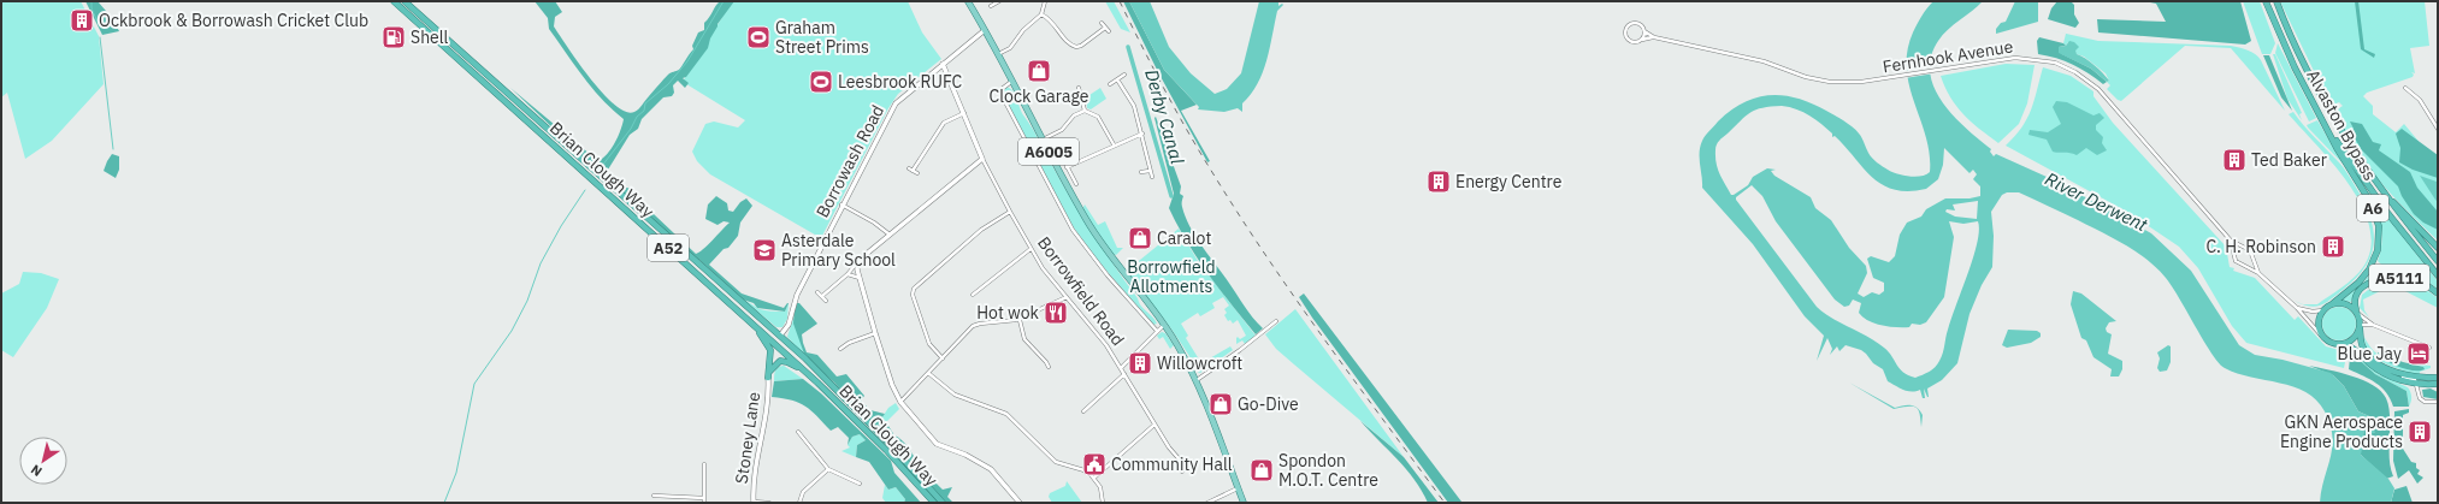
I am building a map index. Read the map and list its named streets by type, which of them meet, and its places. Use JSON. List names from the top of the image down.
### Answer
{
  "streets": {
    "highway": [
      "Alvaston Bypass",
      "Brian Clough Way",
      "A6",
      "A52",
      "A5111"
    ],
    "main road": ["A6005"],
    "street": [
      "Fernhook Avenue",
      "Borrowash Road",
      "Borrowfield Road",
      "Stoney Lane"
    ]
  },
  "crossings": [
    ["Fernhook Avenue", "Alvaston Bypass"],
    ["Fernhook Avenue", "A5111"],
    ["Alvaston Bypass", "A6"],
    ["Alvaston Bypass", "A5111"],
    ["A6005", "Borrowash Road"],
    ["Borrowash Road", "Brian Clough Way"],
    ["Borrowash Road", "Borrowfield Road"]
  ],
  "water": ["Derby Canal", "River Derwent"],
  "parks": ["Borrowfield Allotments"],
  "places": {
    "building": [
      "Ockbrook & Borrowash Cricket Club",
      "Ted Baker",
      "Energy Centre",
      "C. H. Robinson",
      "Willowcroft",
      "GKN Aerospace Engine Products"
    ],
    "fuel station": ["Shell"],
    "sports": ["Graham Street Prims", "Leesbrook RUFC"],
    "shop": [
      "Clock Garage",
      "Caralot",
      "Go-Dive",
      "Spondon M.O.T. Centre"
    ],
    "school or university": ["Asterdale Primary School"],
    "restaurant": ["Hot wok"],
    "hotel": ["Blue Jay"],
    "public building": ["Community Hall"]
  },
  "north": "bottom left"
}
